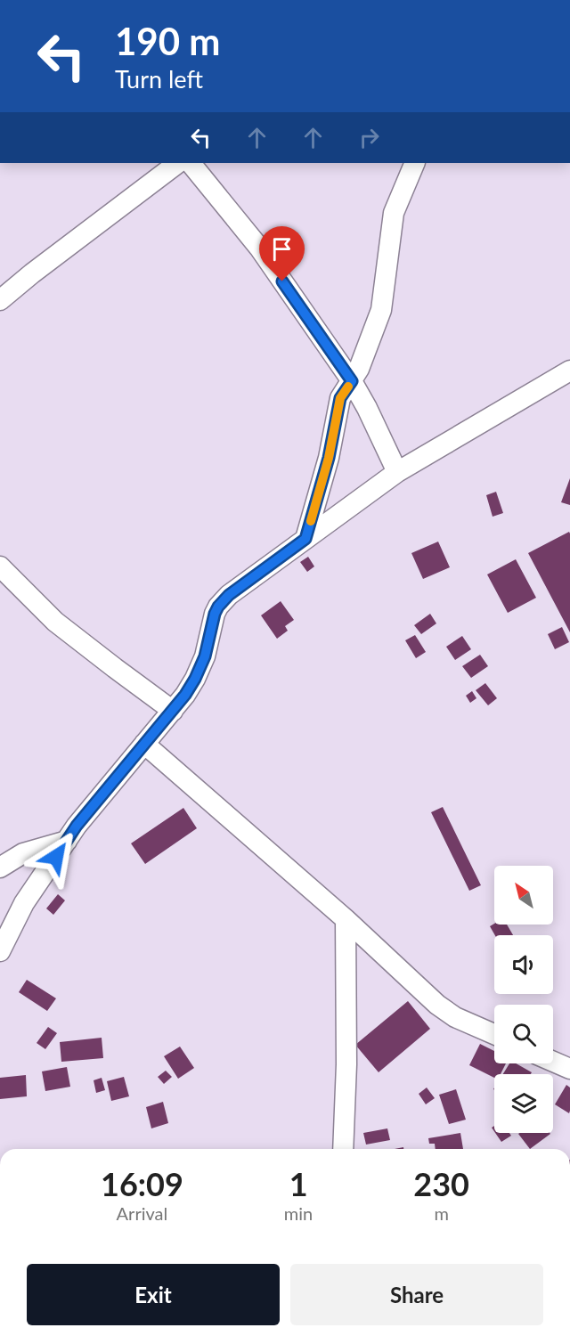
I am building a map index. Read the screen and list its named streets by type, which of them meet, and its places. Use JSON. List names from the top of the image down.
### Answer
{
  "north": "top left",
  "page": {
    "turn": ["190 m", "Turn left"],
    "eta": [
      "16:09",
      "Arrival",
      "1",
      "min",
      "230",
      "m"
    ],
    "buttons": ["Exit", "Share"]
  }
}
